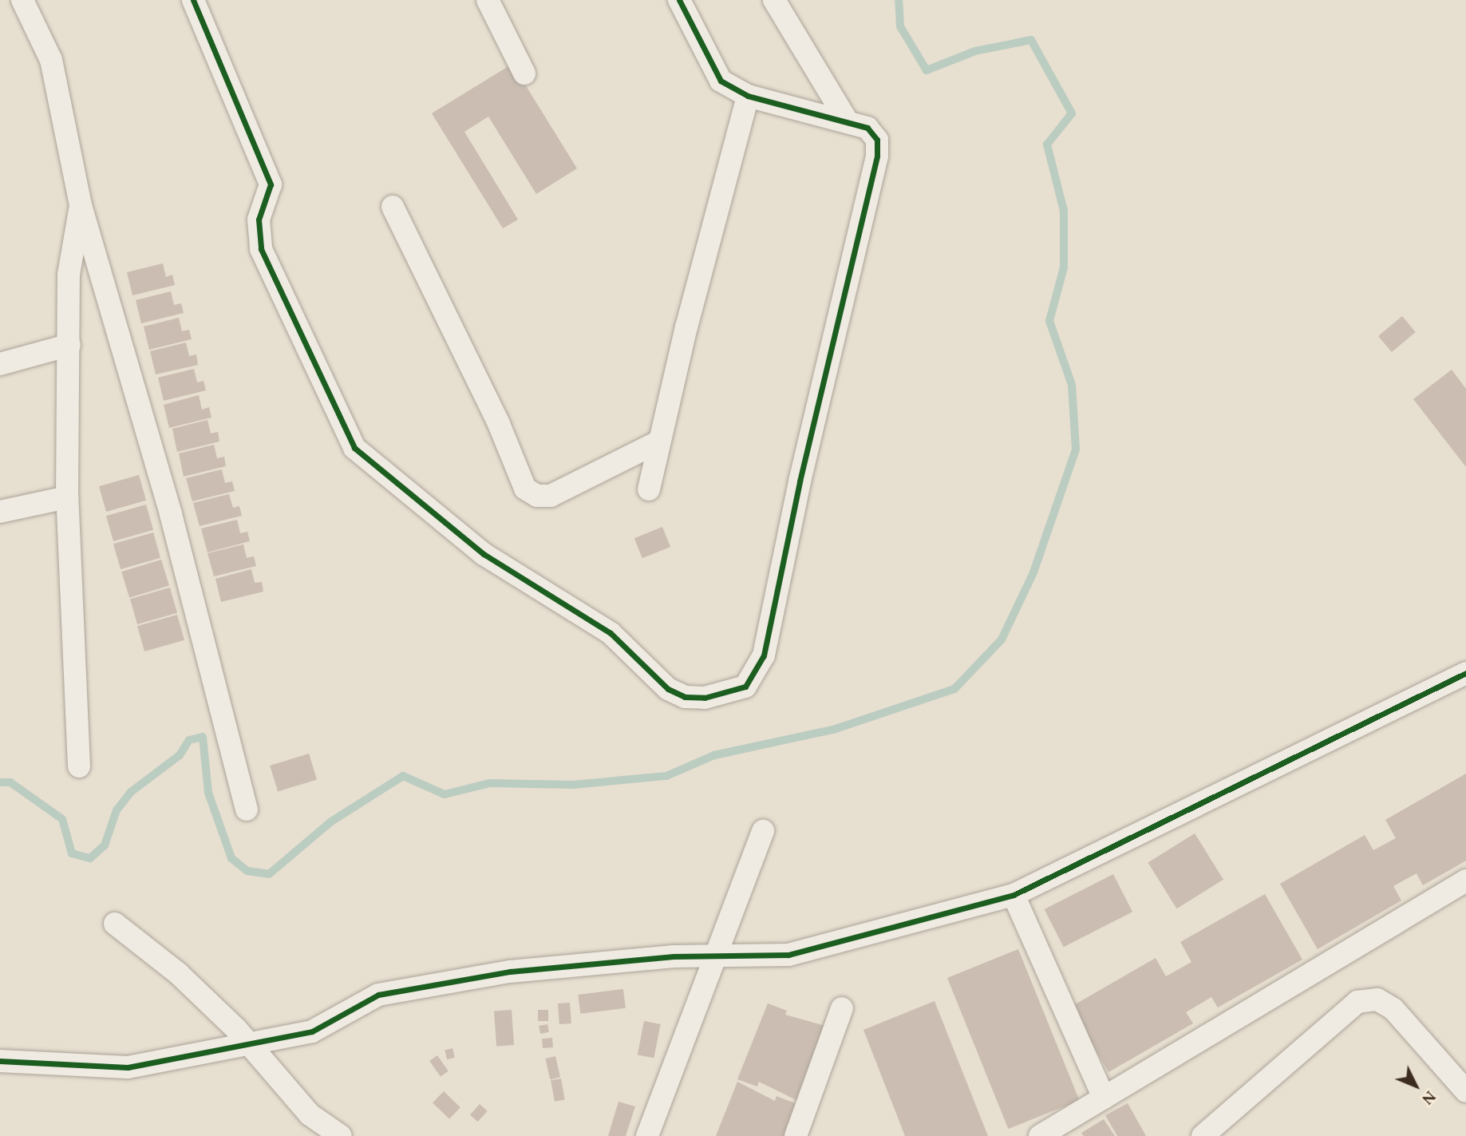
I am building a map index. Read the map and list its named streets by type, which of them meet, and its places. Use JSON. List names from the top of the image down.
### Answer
{
  "north": "bottom right"
}
